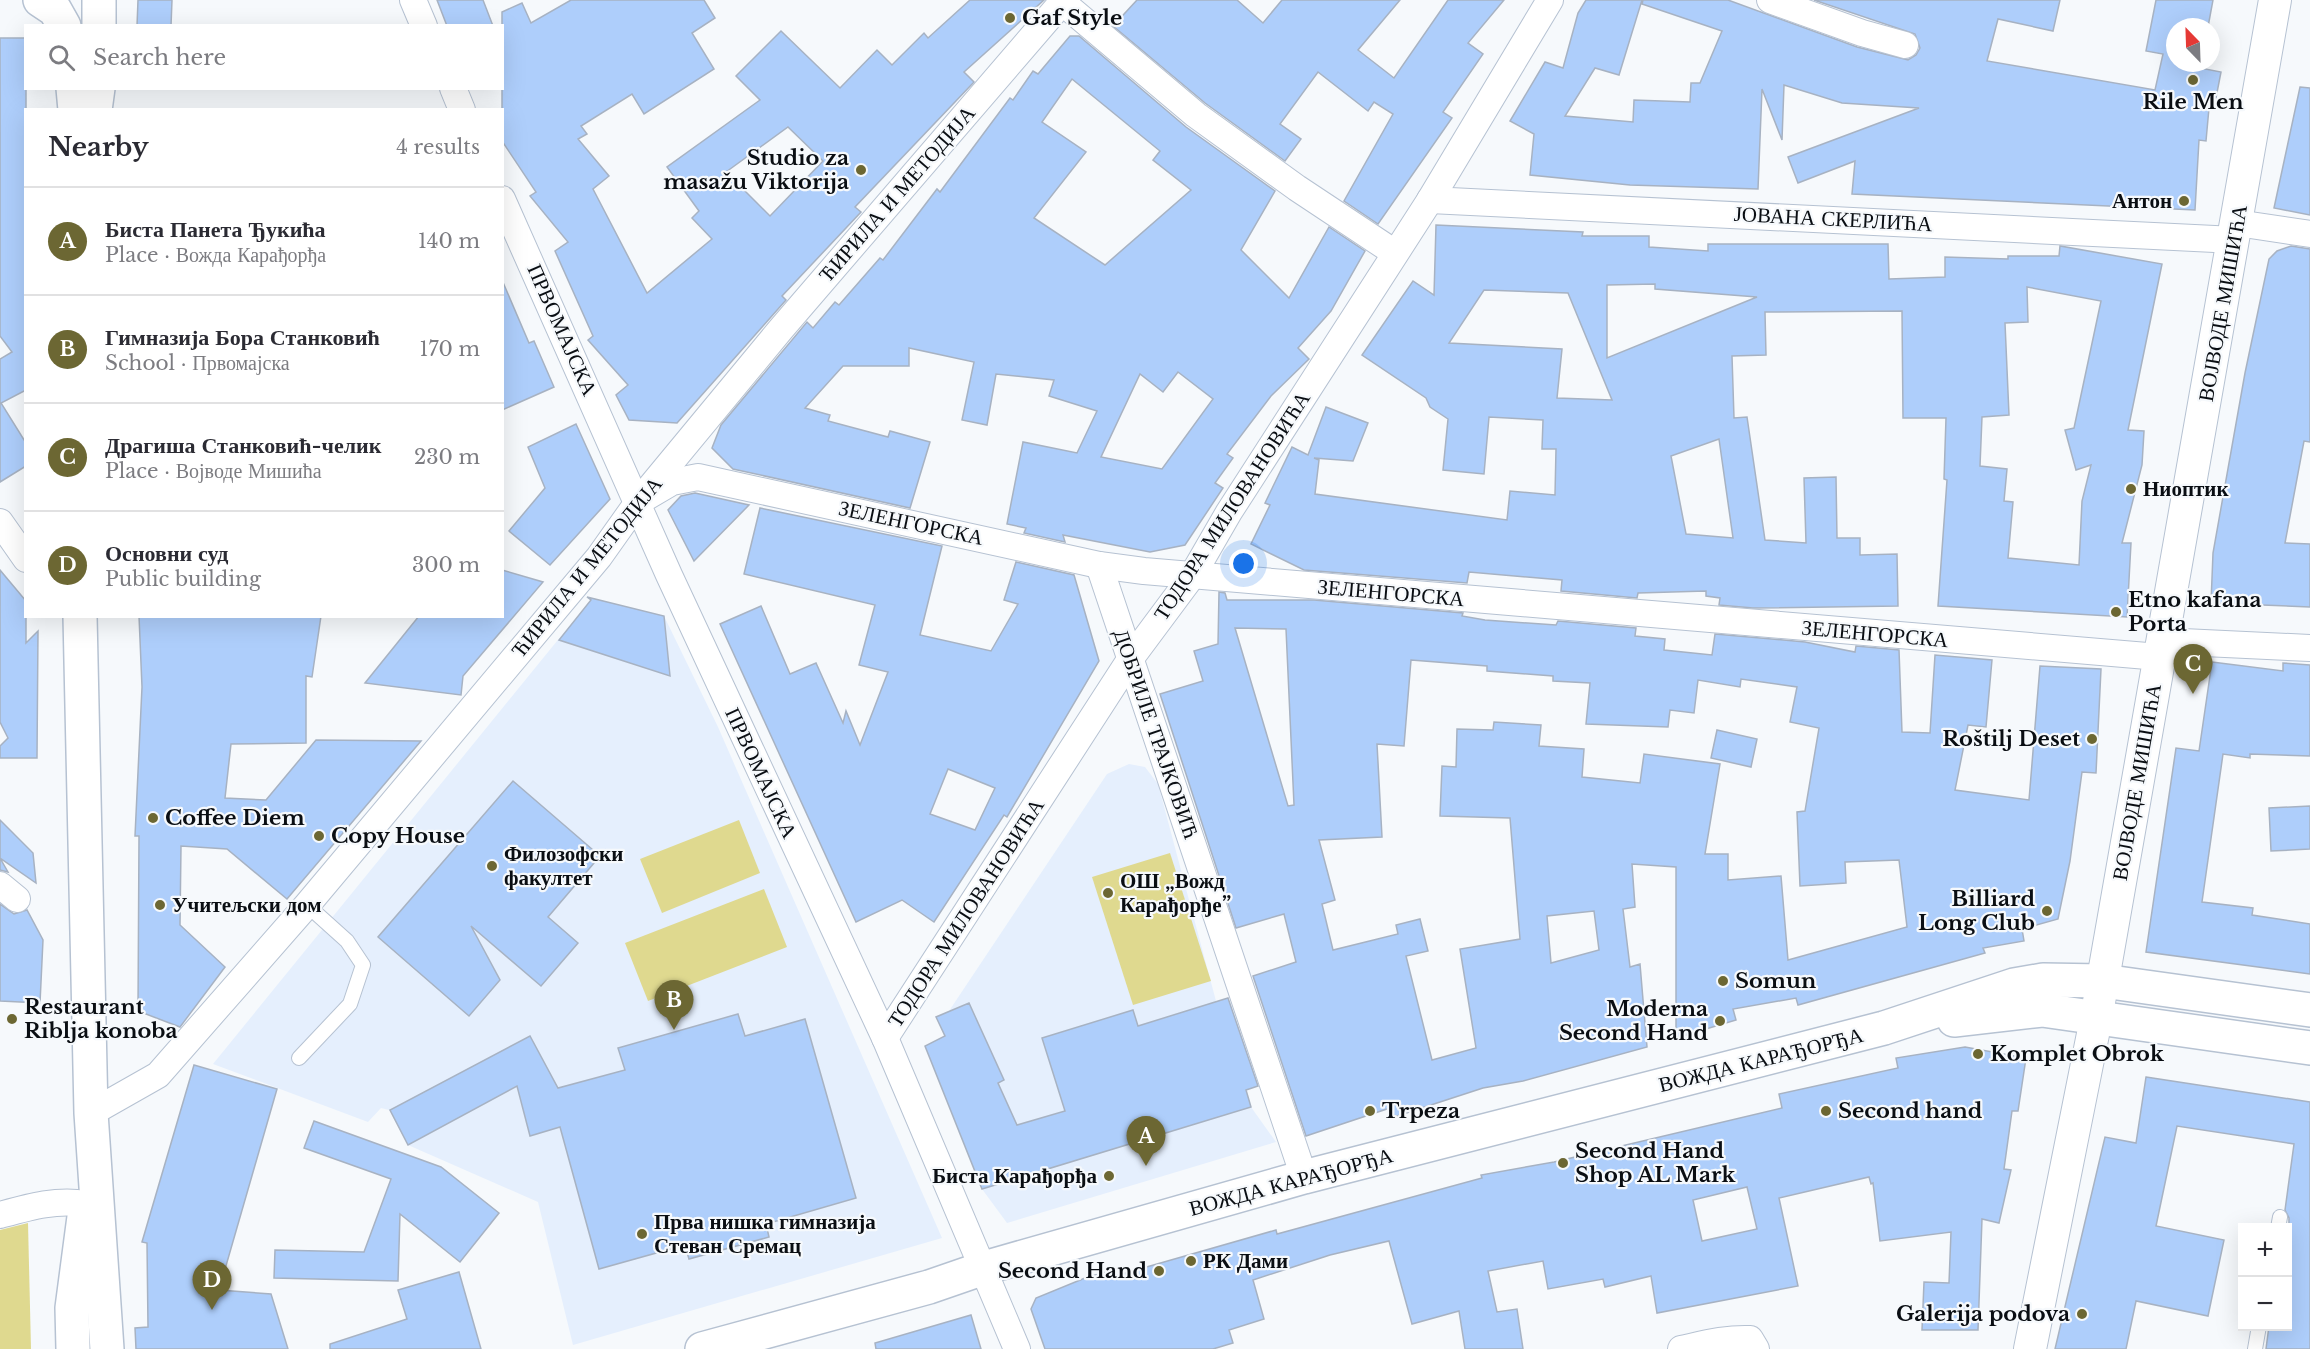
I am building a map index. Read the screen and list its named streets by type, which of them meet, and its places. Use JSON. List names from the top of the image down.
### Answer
{
  "streets": {
    "main road": ["ВОЖДА КАРАЂОРЂА"],
    "street": [
      "ЋИРИЛА И МЕТОДИЈА",
      "ЈОВАНА СКЕРЛИЋА",
      "ВОЈВОДЕ МИШИЋА",
      "ПРВОМАЈСКА",
      "ТОДОРА МИЛОВАНОВИЋА",
      "ЗЕЛЕНГОРСКА",
      "ДОБРИЛЕ ТРАЈКОВИЋ"
    ]
  },
  "crossings": [
    ["ЋИРИЛА И МЕТОДИЈА", "ПРВОМАЈСКА"],
    ["ЋИРИЛА И МЕТОДИЈА", "ЗЕЛЕНГОРСКА"],
    ["ЈОВАНА СКЕРЛИЋА", "ВОЈВОДЕ МИШИЋА"],
    ["ЈОВАНА СКЕРЛИЋА", "ТОДОРА МИЛОВАНОВИЋА"],
    ["ВОЈВОДЕ МИШИЋА", "ЗЕЛЕНГОРСКА"],
    ["ВОЈВОДЕ МИШИЋА", "ВОЖДА КАРАЂОРЂА"],
    ["ПРВОМАЈСКА", "ТОДОРА МИЛОВАНОВИЋА"],
    ["ПРВОМАЈСКА", "ЗЕЛЕНГОРСКА"],
    ["ПРВОМАЈСКА", "ВОЖДА КАРАЂОРЂА"],
    ["ТОДОРА МИЛОВАНОВИЋА", "ЗЕЛЕНГОРСКА"],
    ["ТОДОРА МИЛОВАНОВИЋА", "ДОБРИЛЕ ТРАЈКОВИЋ"],
    ["ЗЕЛЕНГОРСКА", "ДОБРИЛЕ ТРАЈКОВИЋ"],
    ["ДОБРИЛЕ ТРАЈКОВИЋ", "ВОЖДА КАРАЂОРЂА"]
  ],
  "places": [
    "Gaf Style",
    "Rile Men",
    "Studio za masažu Viktorija",
    "Антон",
    "Ниоптик",
    "Etno kafana Porta",
    "Roštilj Deset",
    "Coffee Diem",
    "Copy House",
    "Филозофски факултет",
    "ОШ „Вожд Карађорђе”",
    "Учитељски дом",
    "Billiard Long Club",
    "Somun",
    "Restaurant Riblja konoba",
    "Moderna Second Hand",
    "Komplet Obrok",
    "Trpeza",
    "Second hand",
    "Second Hand Shop AL Mark",
    "Биста Карађорђа",
    "Прва нишка гимназија Стеван Сремац",
    "РК Дами",
    "Second Hand",
    "Galerija podova"
  ],
  "north": "top left",
  "page": {
    "search": "Search here",
    "heading": ["Nearby", "4 results"],
    "list": [
      {
        "mark": "A",
        "name": "Биста Панета Ђукића",
        "note": "Place · Вожда Карађорђа",
        "value": "140 m"
      },
      {
        "mark": "B",
        "name": "Гимназија Бора Станковић",
        "note": "School · Првомајска",
        "value": "170 m"
      },
      {
        "mark": "C",
        "name": "Драгиша Станковић-челик",
        "note": "Place · Војводе Мишића",
        "value": "230 m"
      },
      {
        "mark": "D",
        "name": "Основни суд",
        "note": "Public building",
        "value": "300 m"
      }
    ],
    "pins": [
      "C",
      "B",
      "A",
      "D"
    ],
    "map_buttons": ["+", "−"]
  }
}
